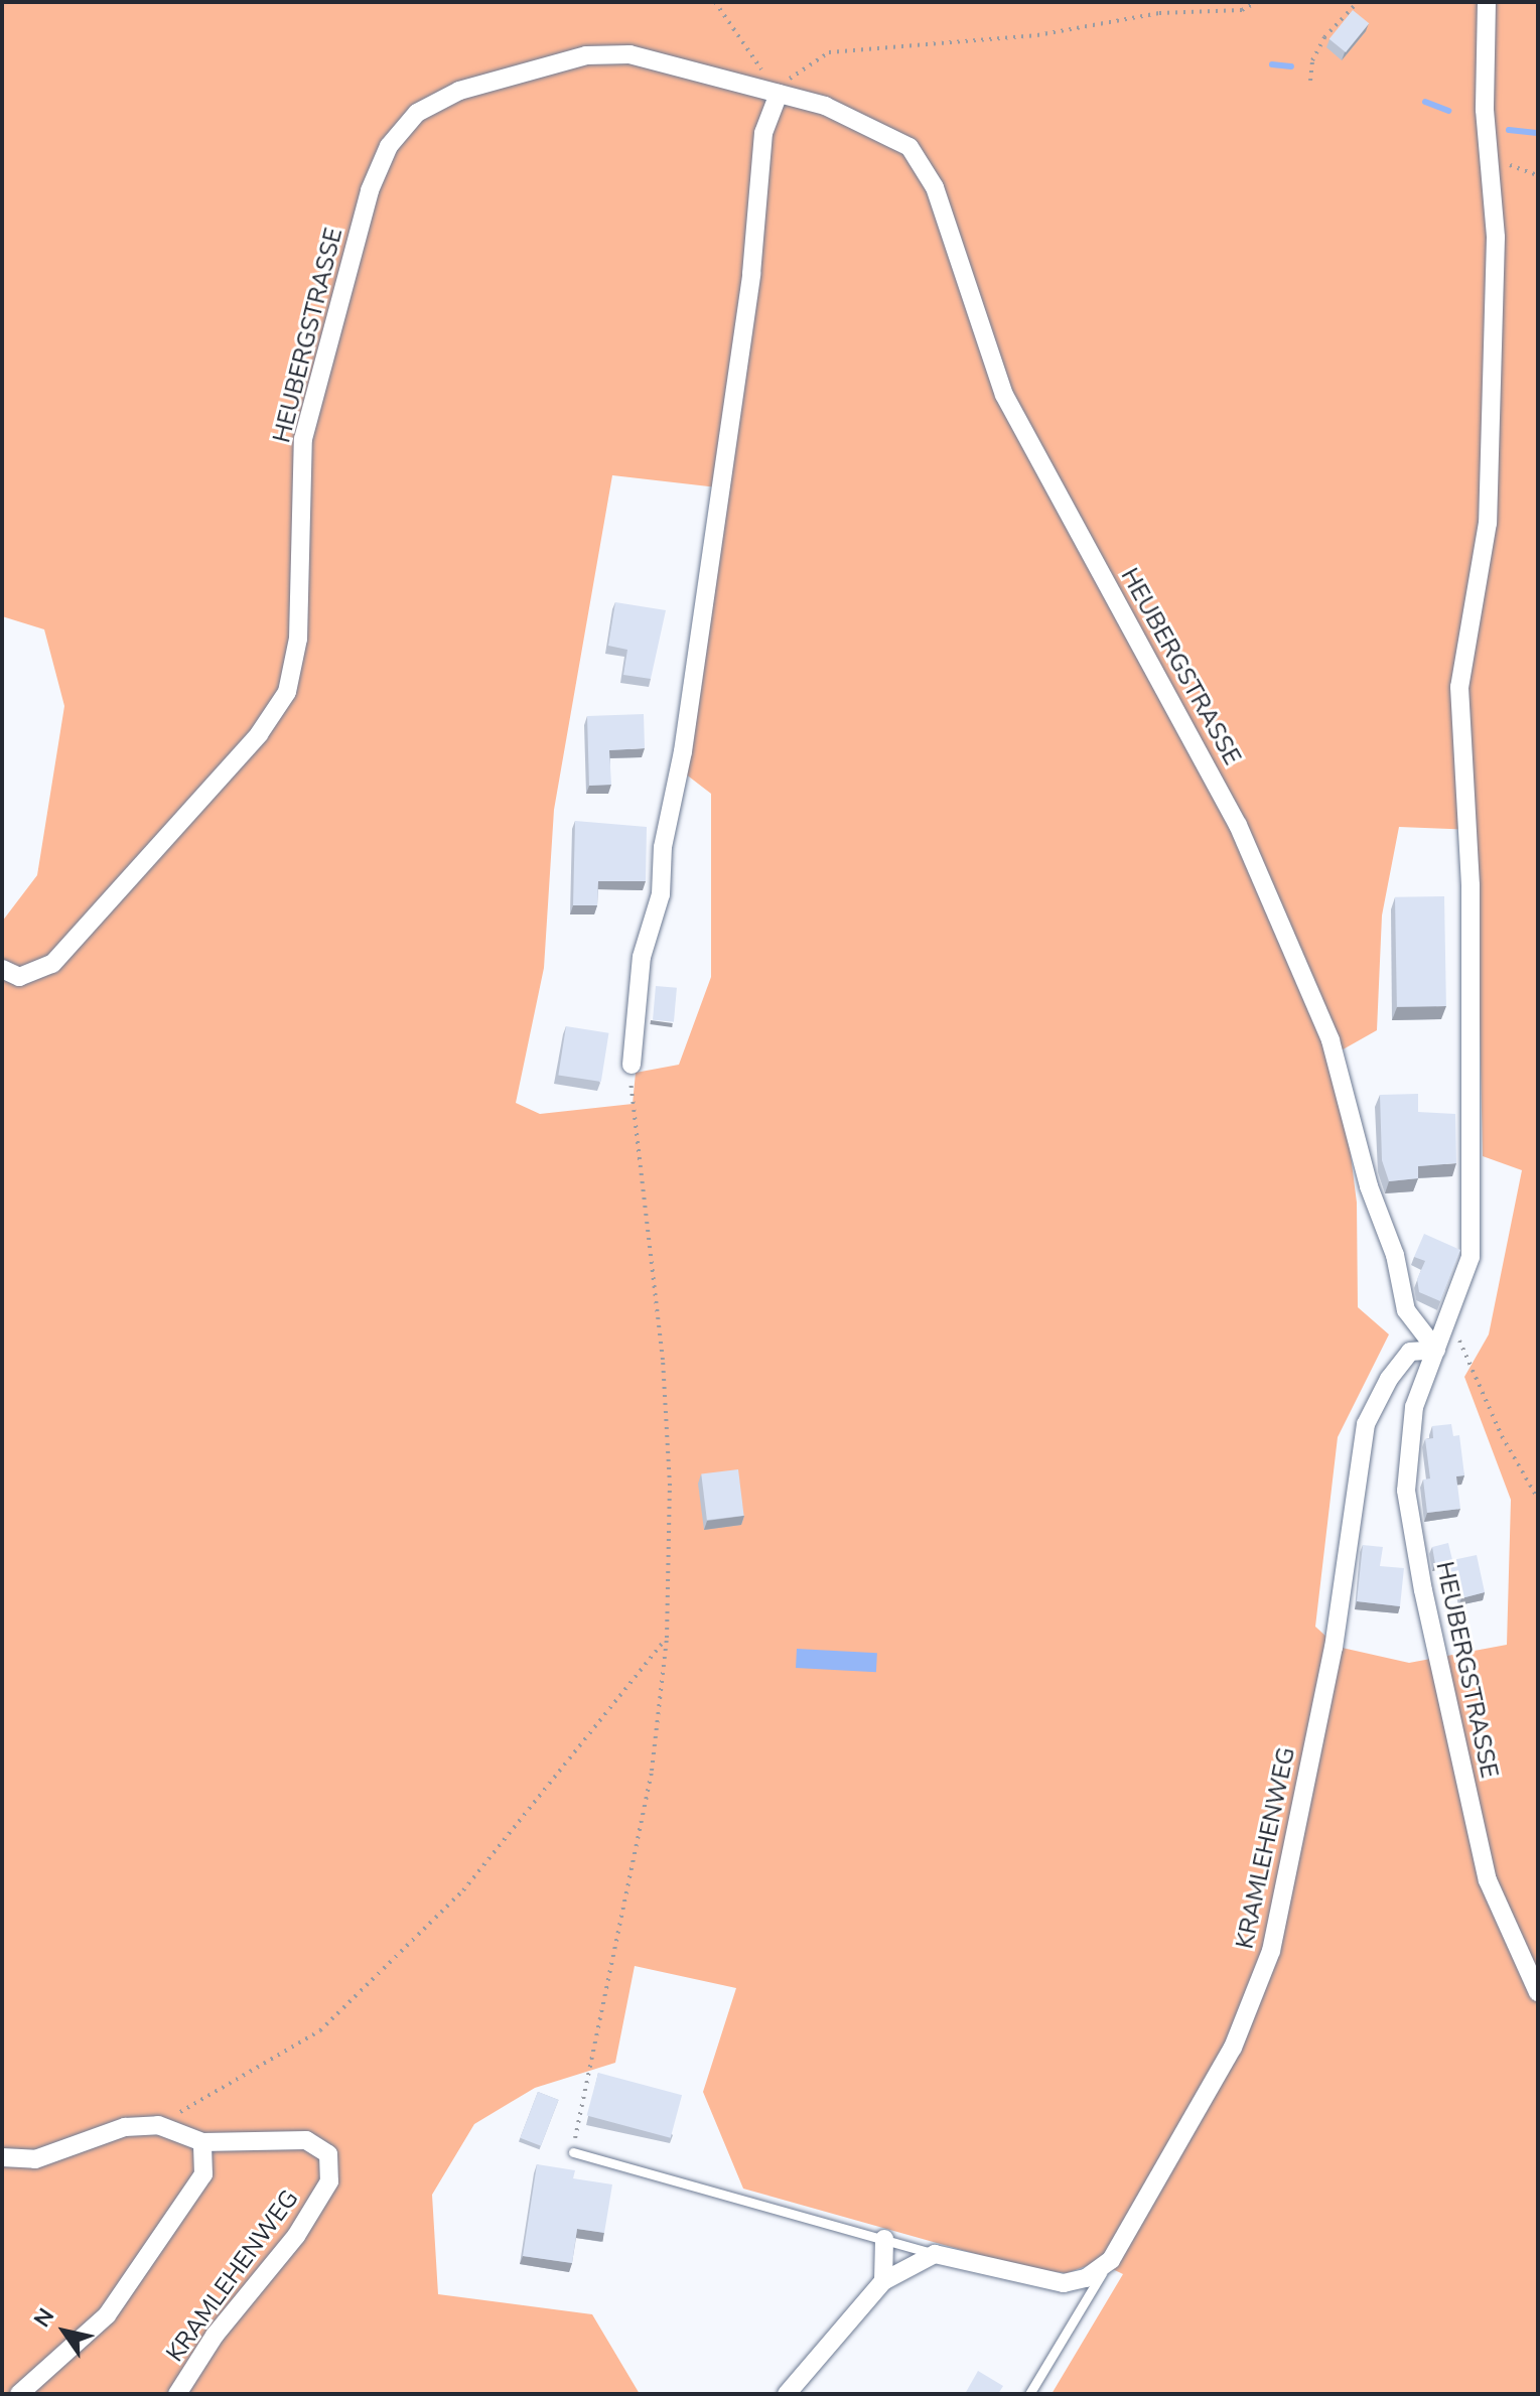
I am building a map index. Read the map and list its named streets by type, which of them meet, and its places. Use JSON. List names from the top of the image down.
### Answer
{
  "streets": {
    "street": ["HEUBERGSTRASSE", "KRAMLEHENWEG"]
  },
  "crossings": [
    ["HEUBERGSTRASSE", "KRAMLEHENWEG"]
  ],
  "north": "top left"
}
